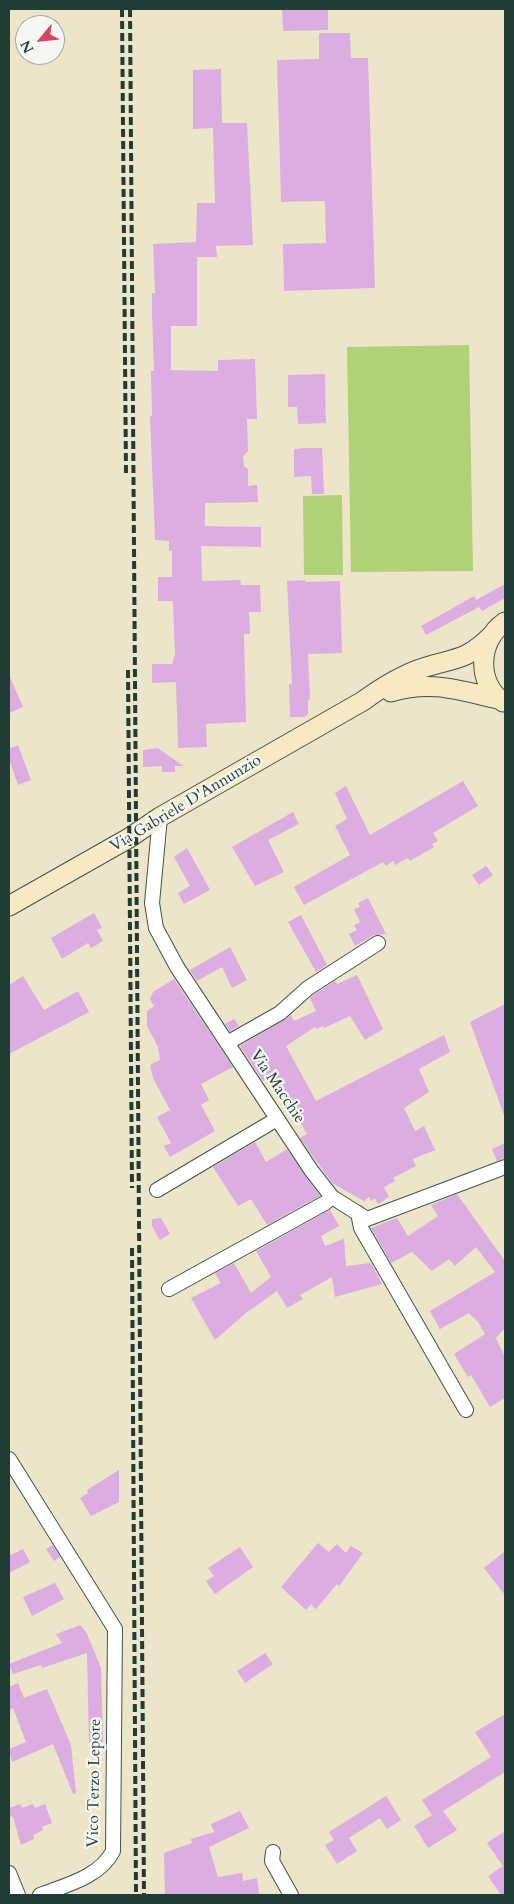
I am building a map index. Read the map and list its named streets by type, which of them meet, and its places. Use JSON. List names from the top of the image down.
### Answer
{
  "streets": {
    "street": ["Via Gabriele D'Annunzio", "Via Macchie", "Vico Terzo Lepore"]
  },
  "crossings": [
    ["Via Gabriele D'Annunzio", "Via Macchie"]
  ],
  "north": "bottom left"
}
